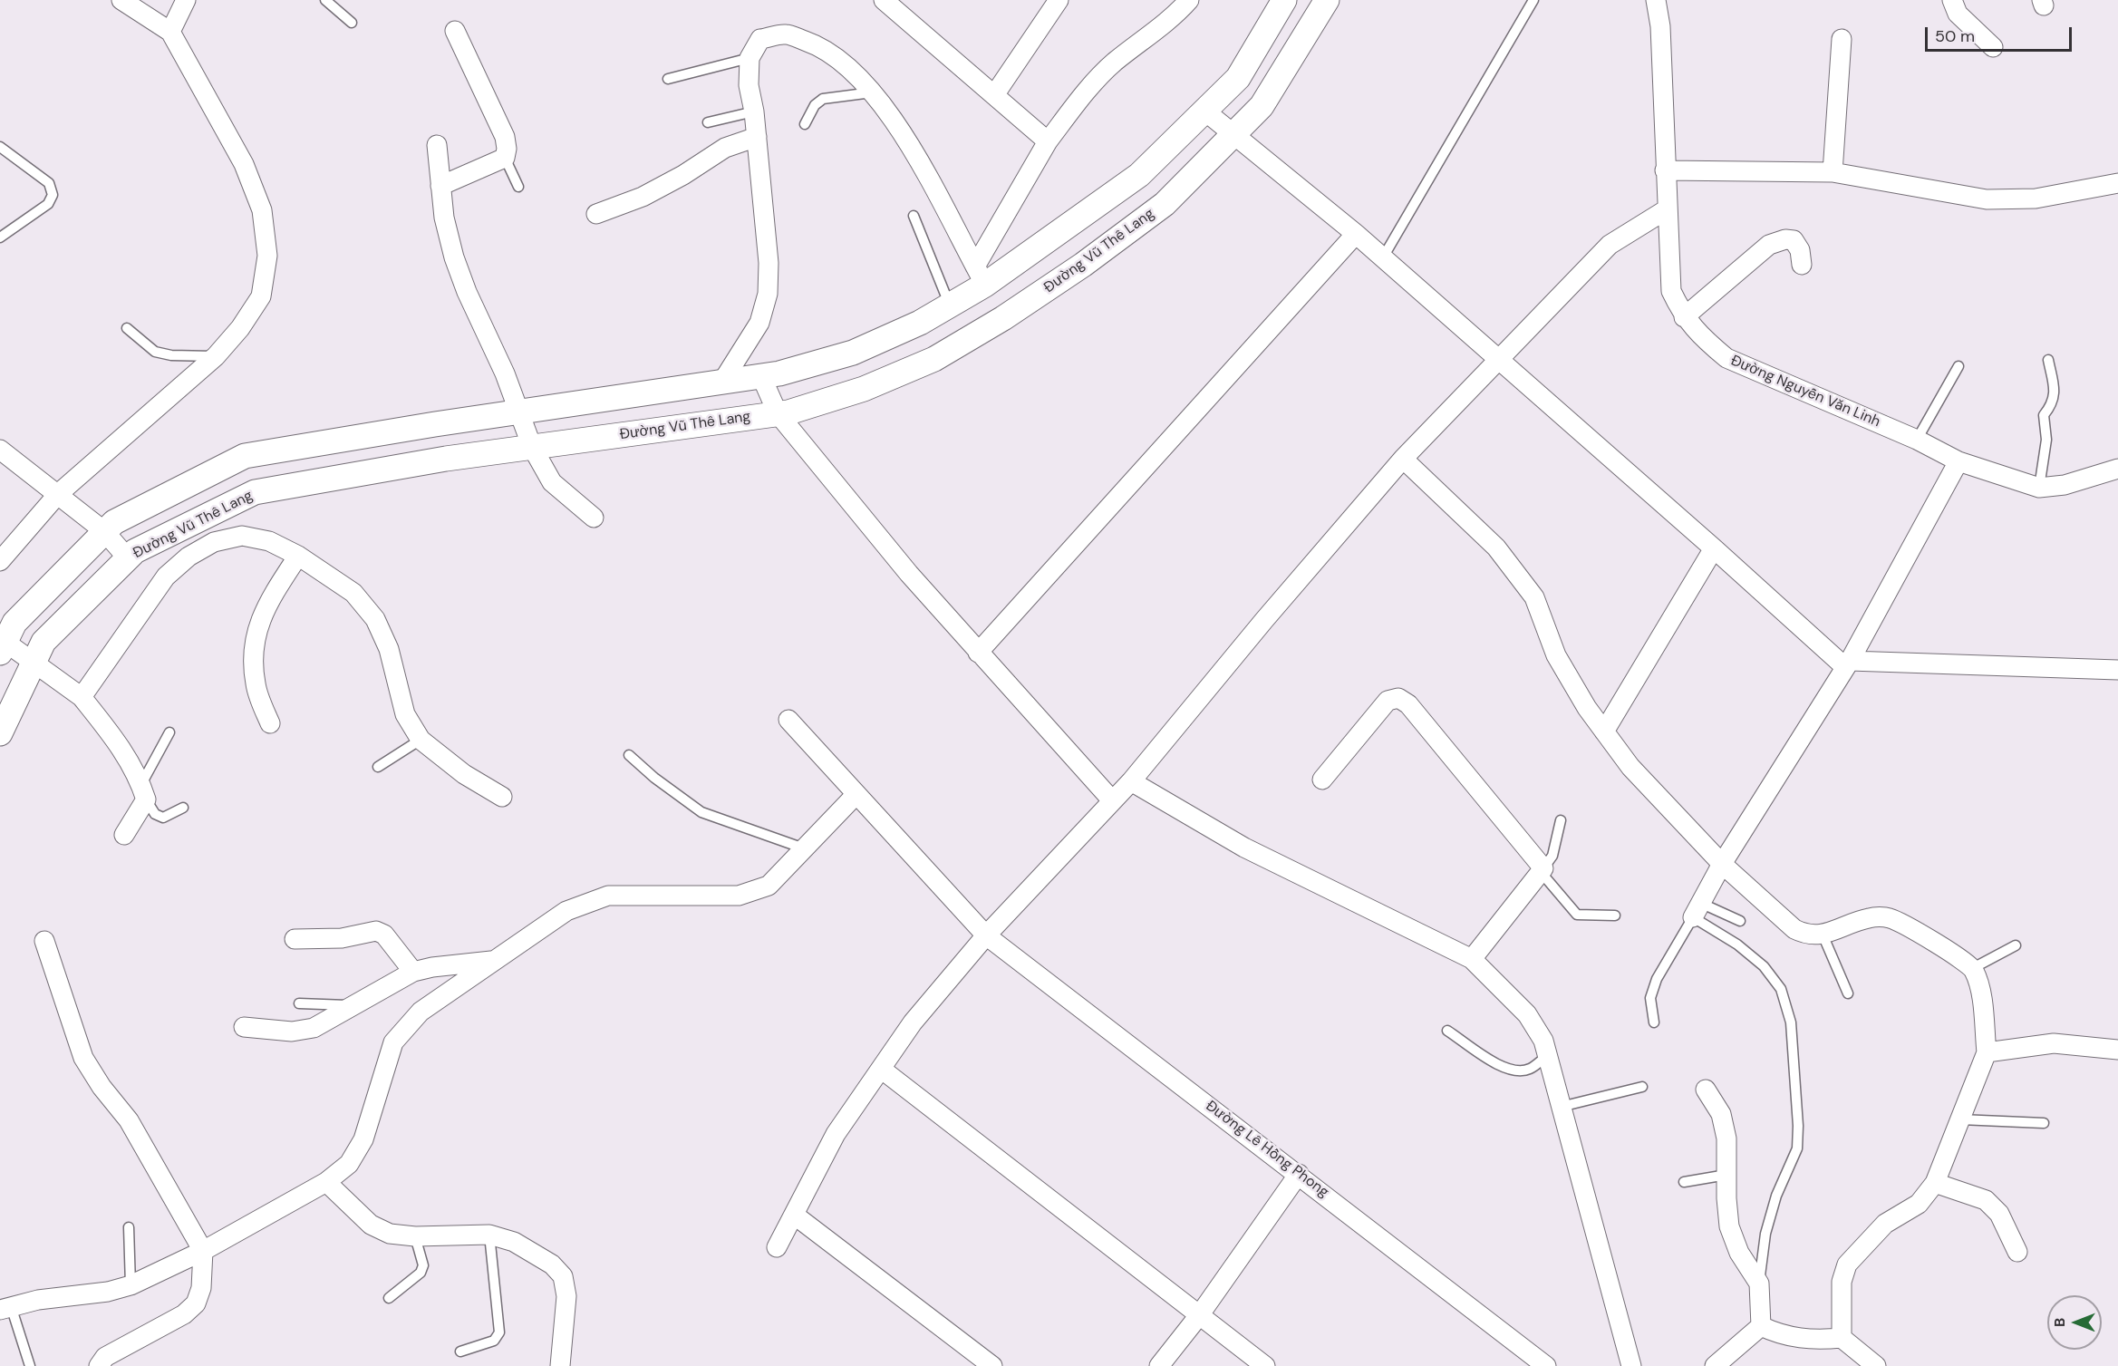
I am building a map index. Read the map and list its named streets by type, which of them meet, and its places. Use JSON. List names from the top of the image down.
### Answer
{
  "streets": {
    "street": ["Đường Vũ Thê Lang", "Đường Nguyễn Văn Linh", "Đường Lê Hồng Phong"]
  },
  "scale_bar": "50 m",
  "north": "left"
}
